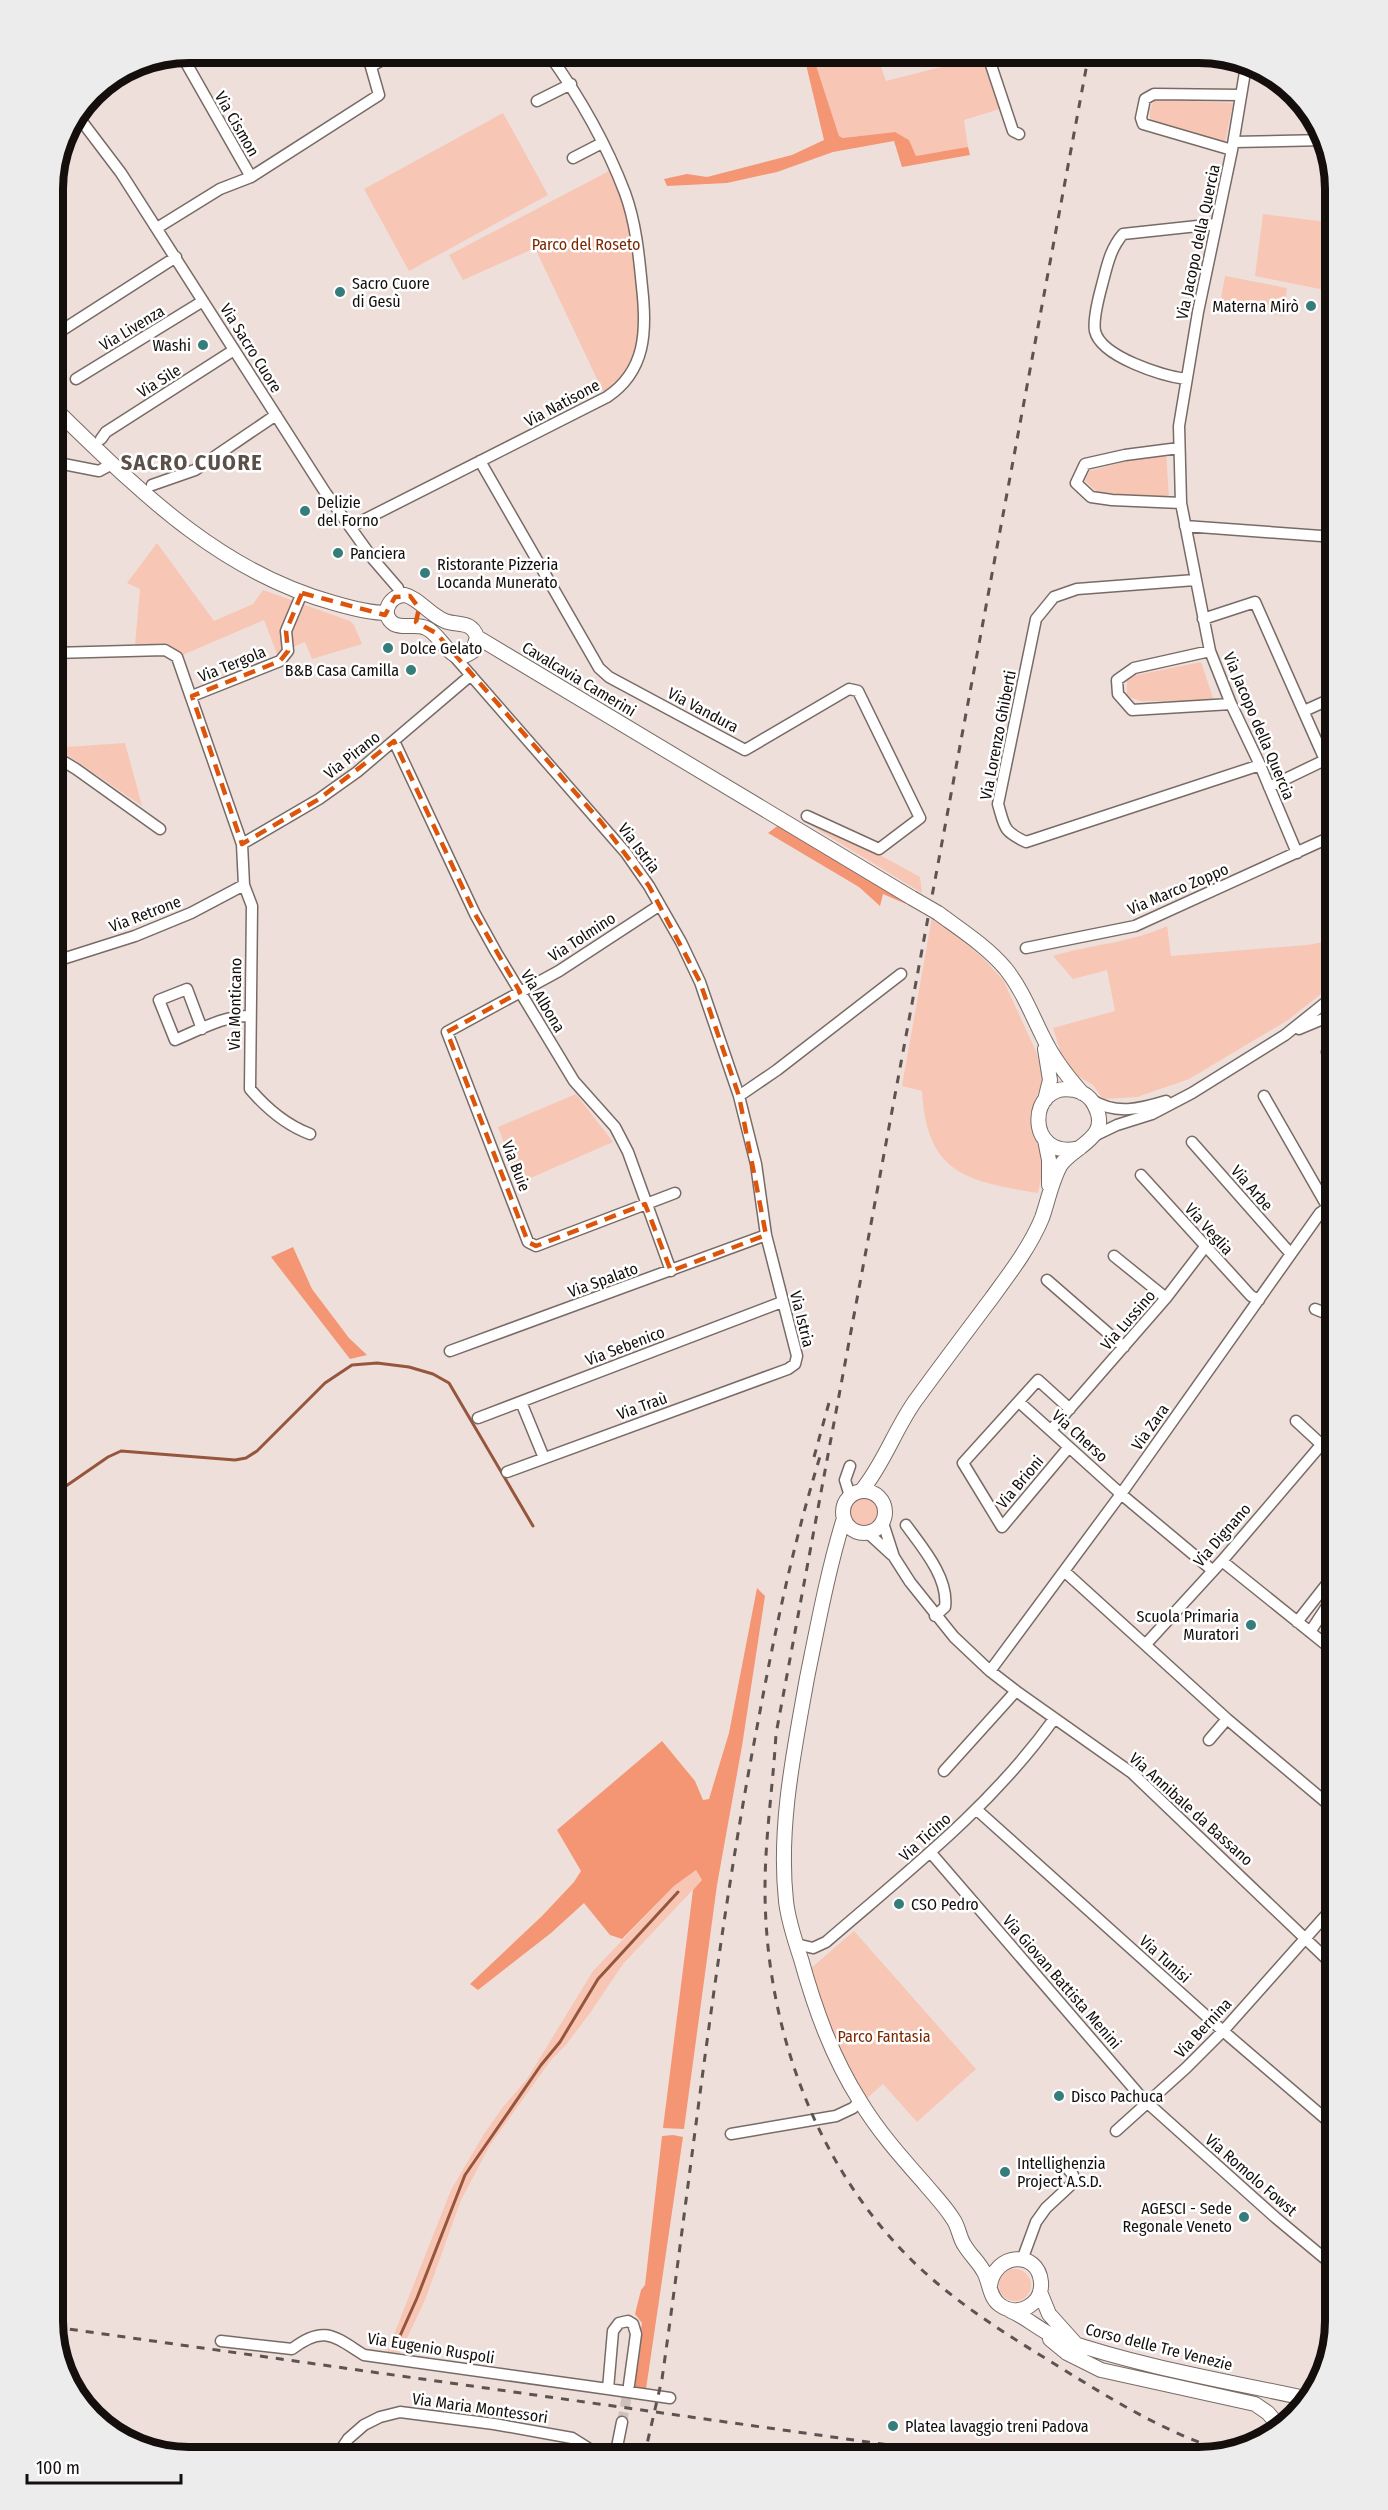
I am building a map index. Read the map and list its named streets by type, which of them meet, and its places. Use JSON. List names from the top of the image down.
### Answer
{
  "streets": {
    "main road": ["Cavalcavia Camerini", "Via Annibale da Bassano", "Corso delle Tre Venezie"],
    "street": [
      "Via Cismon",
      "Via Jacopo della Quercia",
      "Via Livenza",
      "Via Sacro Cuore",
      "Via Sile",
      "Via Natisone",
      "Via Tergola",
      "Via Vandura",
      "Via Lorenzo Ghiberti",
      "Via Pirano",
      "Via Istria",
      "Via Marco Zoppo",
      "Via Retrone",
      "Via Tolmino",
      "Via Albona",
      "Via Monticano",
      "Via Buie",
      "Via Arbe",
      "Via Veglia",
      "Via Spalato",
      "Via Lussino",
      "Via Sebenico",
      "Via Traù",
      "Via Zara",
      "Via Cherso",
      "Via Brioni",
      "Via Dignano",
      "Via Ticino",
      "Via Tunisi",
      "Via Giovan Battista Menini",
      "Via Bernina",
      "Via Romolo Fowst",
      "Via Eugenio Ruspoli",
      "Via Maria Montessori"
    ]
  },
  "crossings": [
    ["Via Jacopo della Quercia", "Via Lorenzo Ghiberti"],
    ["Via Jacopo della Quercia", "Via Marco Zoppo"],
    ["Via Livenza", "Via Sacro Cuore"],
    ["Via Sacro Cuore", "Via Sile"],
    ["Via Sacro Cuore", "Via Natisone"],
    ["Via Natisone", "Via Vandura"],
    ["Via Tergola", "Via Pirano"],
    ["Via Tergola", "Via Monticano"],
    ["Cavalcavia Camerini", "Via Istria"],
    ["Via Pirano", "Via Istria"],
    ["Via Pirano", "Via Albona"],
    ["Via Pirano", "Via Monticano"],
    ["Via Istria", "Via Tolmino"],
    ["Via Istria", "Via Spalato"],
    ["Via Istria", "Via Sebenico"],
    ["Via Istria", "Via Traù"],
    ["Via Retrone", "Via Monticano"],
    ["Via Tolmino", "Via Albona"],
    ["Via Tolmino", "Via Buie"],
    ["Via Albona", "Via Buie"],
    ["Via Albona", "Via Spalato"],
    ["Via Arbe", "Via Zara"],
    ["Via Veglia", "Via Lussino"],
    ["Via Veglia", "Via Zara"],
    ["Via Lussino", "Via Cherso"],
    ["Via Zara", "Via Cherso"],
    ["Via Zara", "Via Annibale da Bassano"],
    ["Via Cherso", "Via Brioni"],
    ["Via Cherso", "Via Dignano"],
    ["Via Annibale da Bassano", "Via Ticino"],
    ["Via Annibale da Bassano", "Via Bernina"],
    ["Via Annibale da Bassano", "Corso delle Tre Venezie"],
    ["Via Ticino", "Via Tunisi"],
    ["Via Ticino", "Via Giovan Battista Menini"],
    ["Via Ticino", "Corso delle Tre Venezie"],
    ["Via Tunisi", "Via Bernina"],
    ["Via Giovan Battista Menini", "Via Bernina"],
    ["Via Giovan Battista Menini", "Via Romolo Fowst"],
    ["Via Bernina", "Via Romolo Fowst"]
  ],
  "districts": ["SACRO CUORE"],
  "parks": ["Parco del Roseto", "Parco Fantasia"],
  "places": [
    "Sacro Cuore di Gesù",
    "Materna Mirò",
    "Washi",
    "Delizie del Forno",
    "Panciera",
    "Ristorante Pizzeria Locanda Munerato",
    "Dolce Gelato",
    "B&B Casa Camilla",
    "Scuola Primaria Muratori",
    "CSO Pedro",
    "Disco Pachuca",
    "Intellighenzia Project A.S.D.",
    "AGESCI - Sede Regonale Veneto",
    "Platea lavaggio treni Padova"
  ],
  "scale_bar": "100 m"
}
